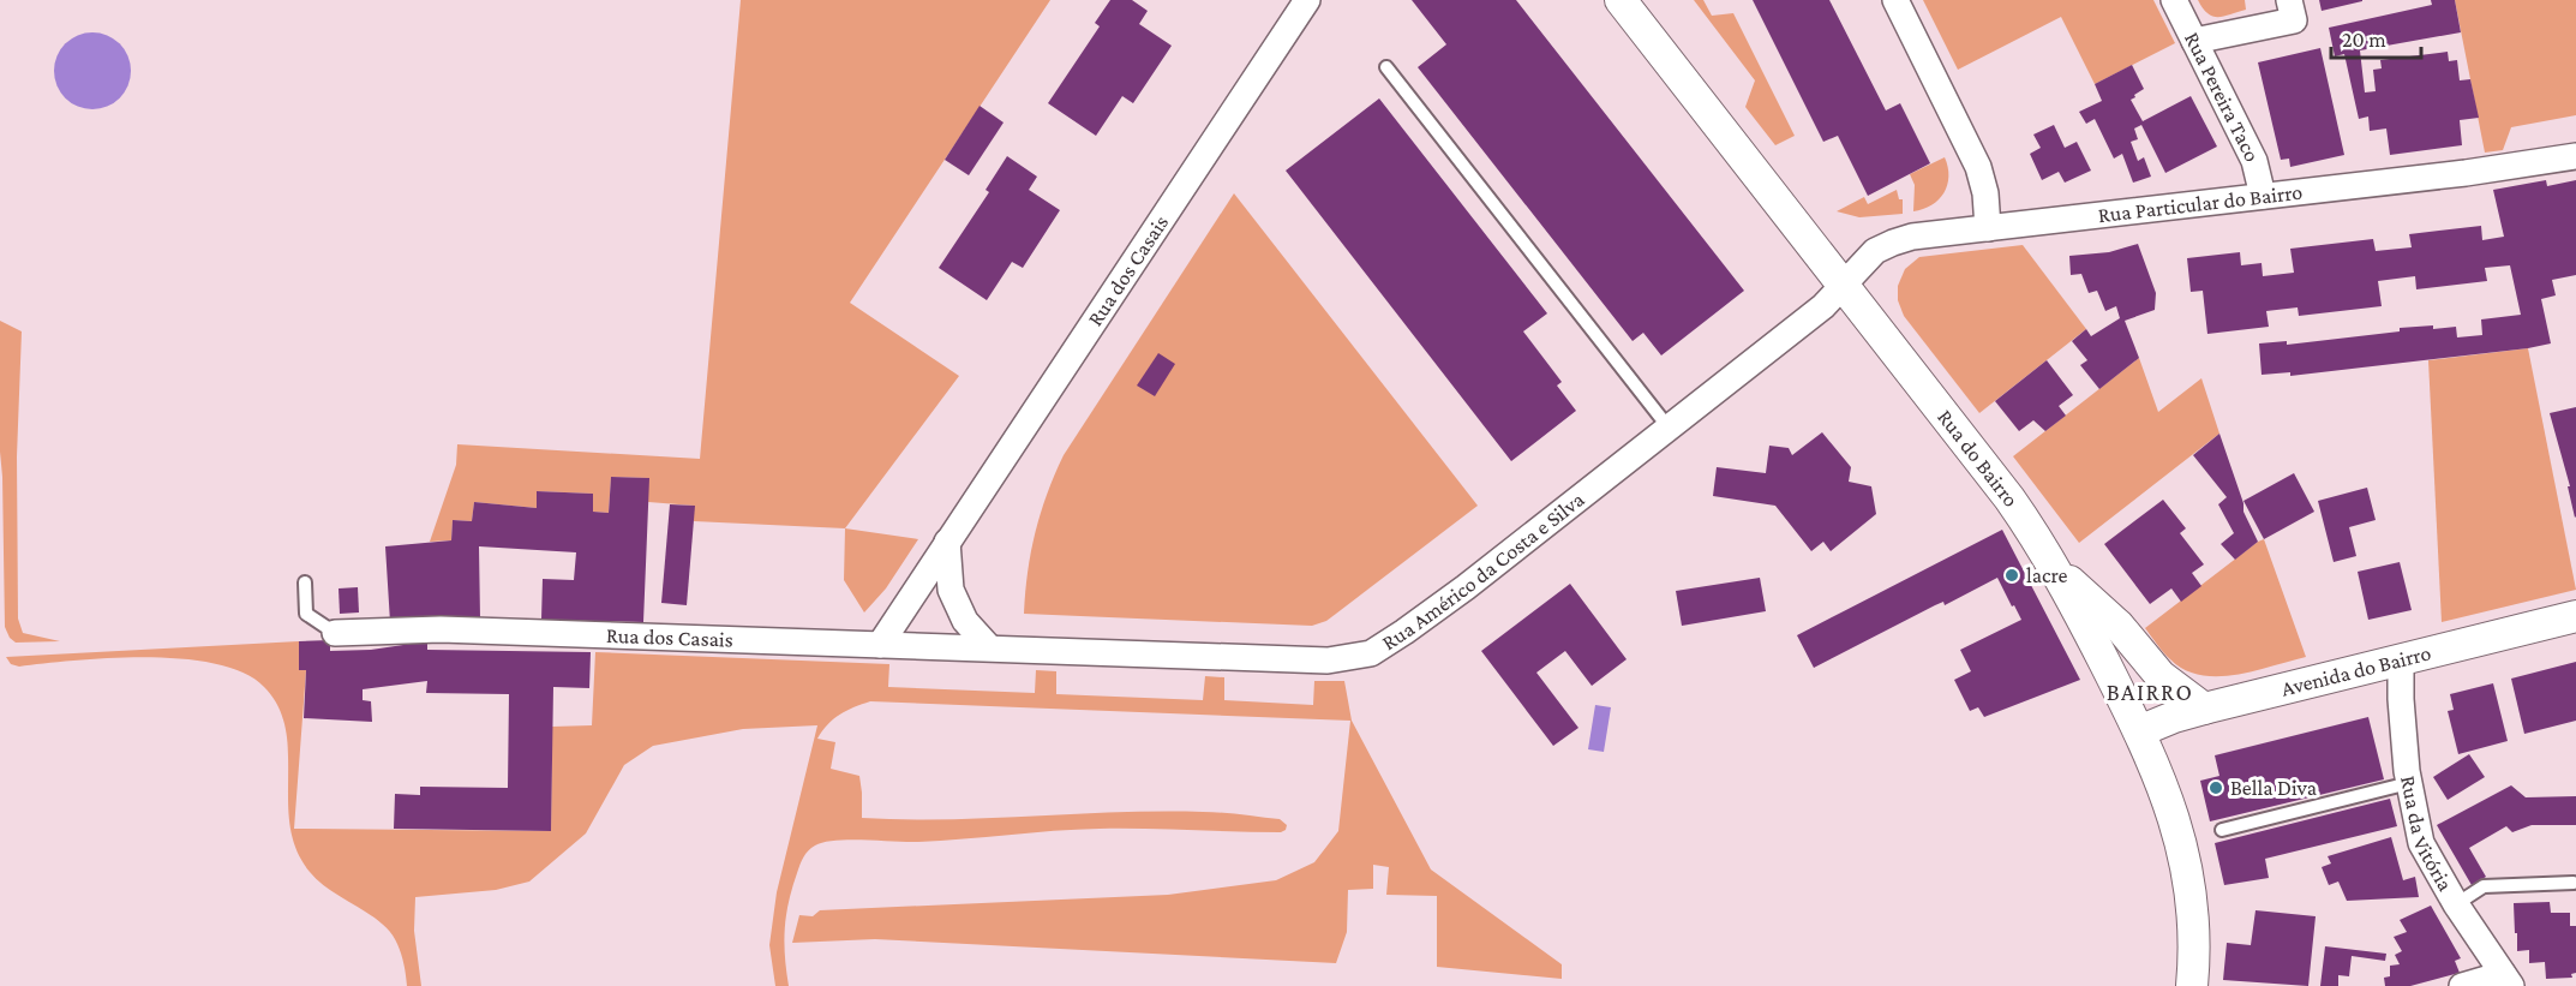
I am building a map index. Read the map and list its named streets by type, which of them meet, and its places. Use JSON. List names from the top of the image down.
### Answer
{
  "streets": {
    "street": [
      "Rua Pereira Taco",
      "Rua Particular do Bairro",
      "Rua dos Casais",
      "Rua do Bairro",
      "Rua Américo da Costa e Silva",
      "Avenida do Bairro",
      "Rua da Vitória"
    ]
  },
  "crossings": [
    ["Rua Pereira Taco", "Rua Particular do Bairro"],
    ["Rua Particular do Bairro", "Rua do Bairro"],
    ["Rua Particular do Bairro", "Rua Américo da Costa e Silva"],
    ["Rua dos Casais", "Rua Américo da Costa e Silva"],
    ["Rua do Bairro", "Rua Américo da Costa e Silva"],
    ["Rua do Bairro", "Avenida do Bairro"],
    ["Avenida do Bairro", "Rua da Vitória"]
  ],
  "districts": ["BAIRRO"],
  "places": ["lacre", "Bella Diva"],
  "scale_bar": "20 m"
}
